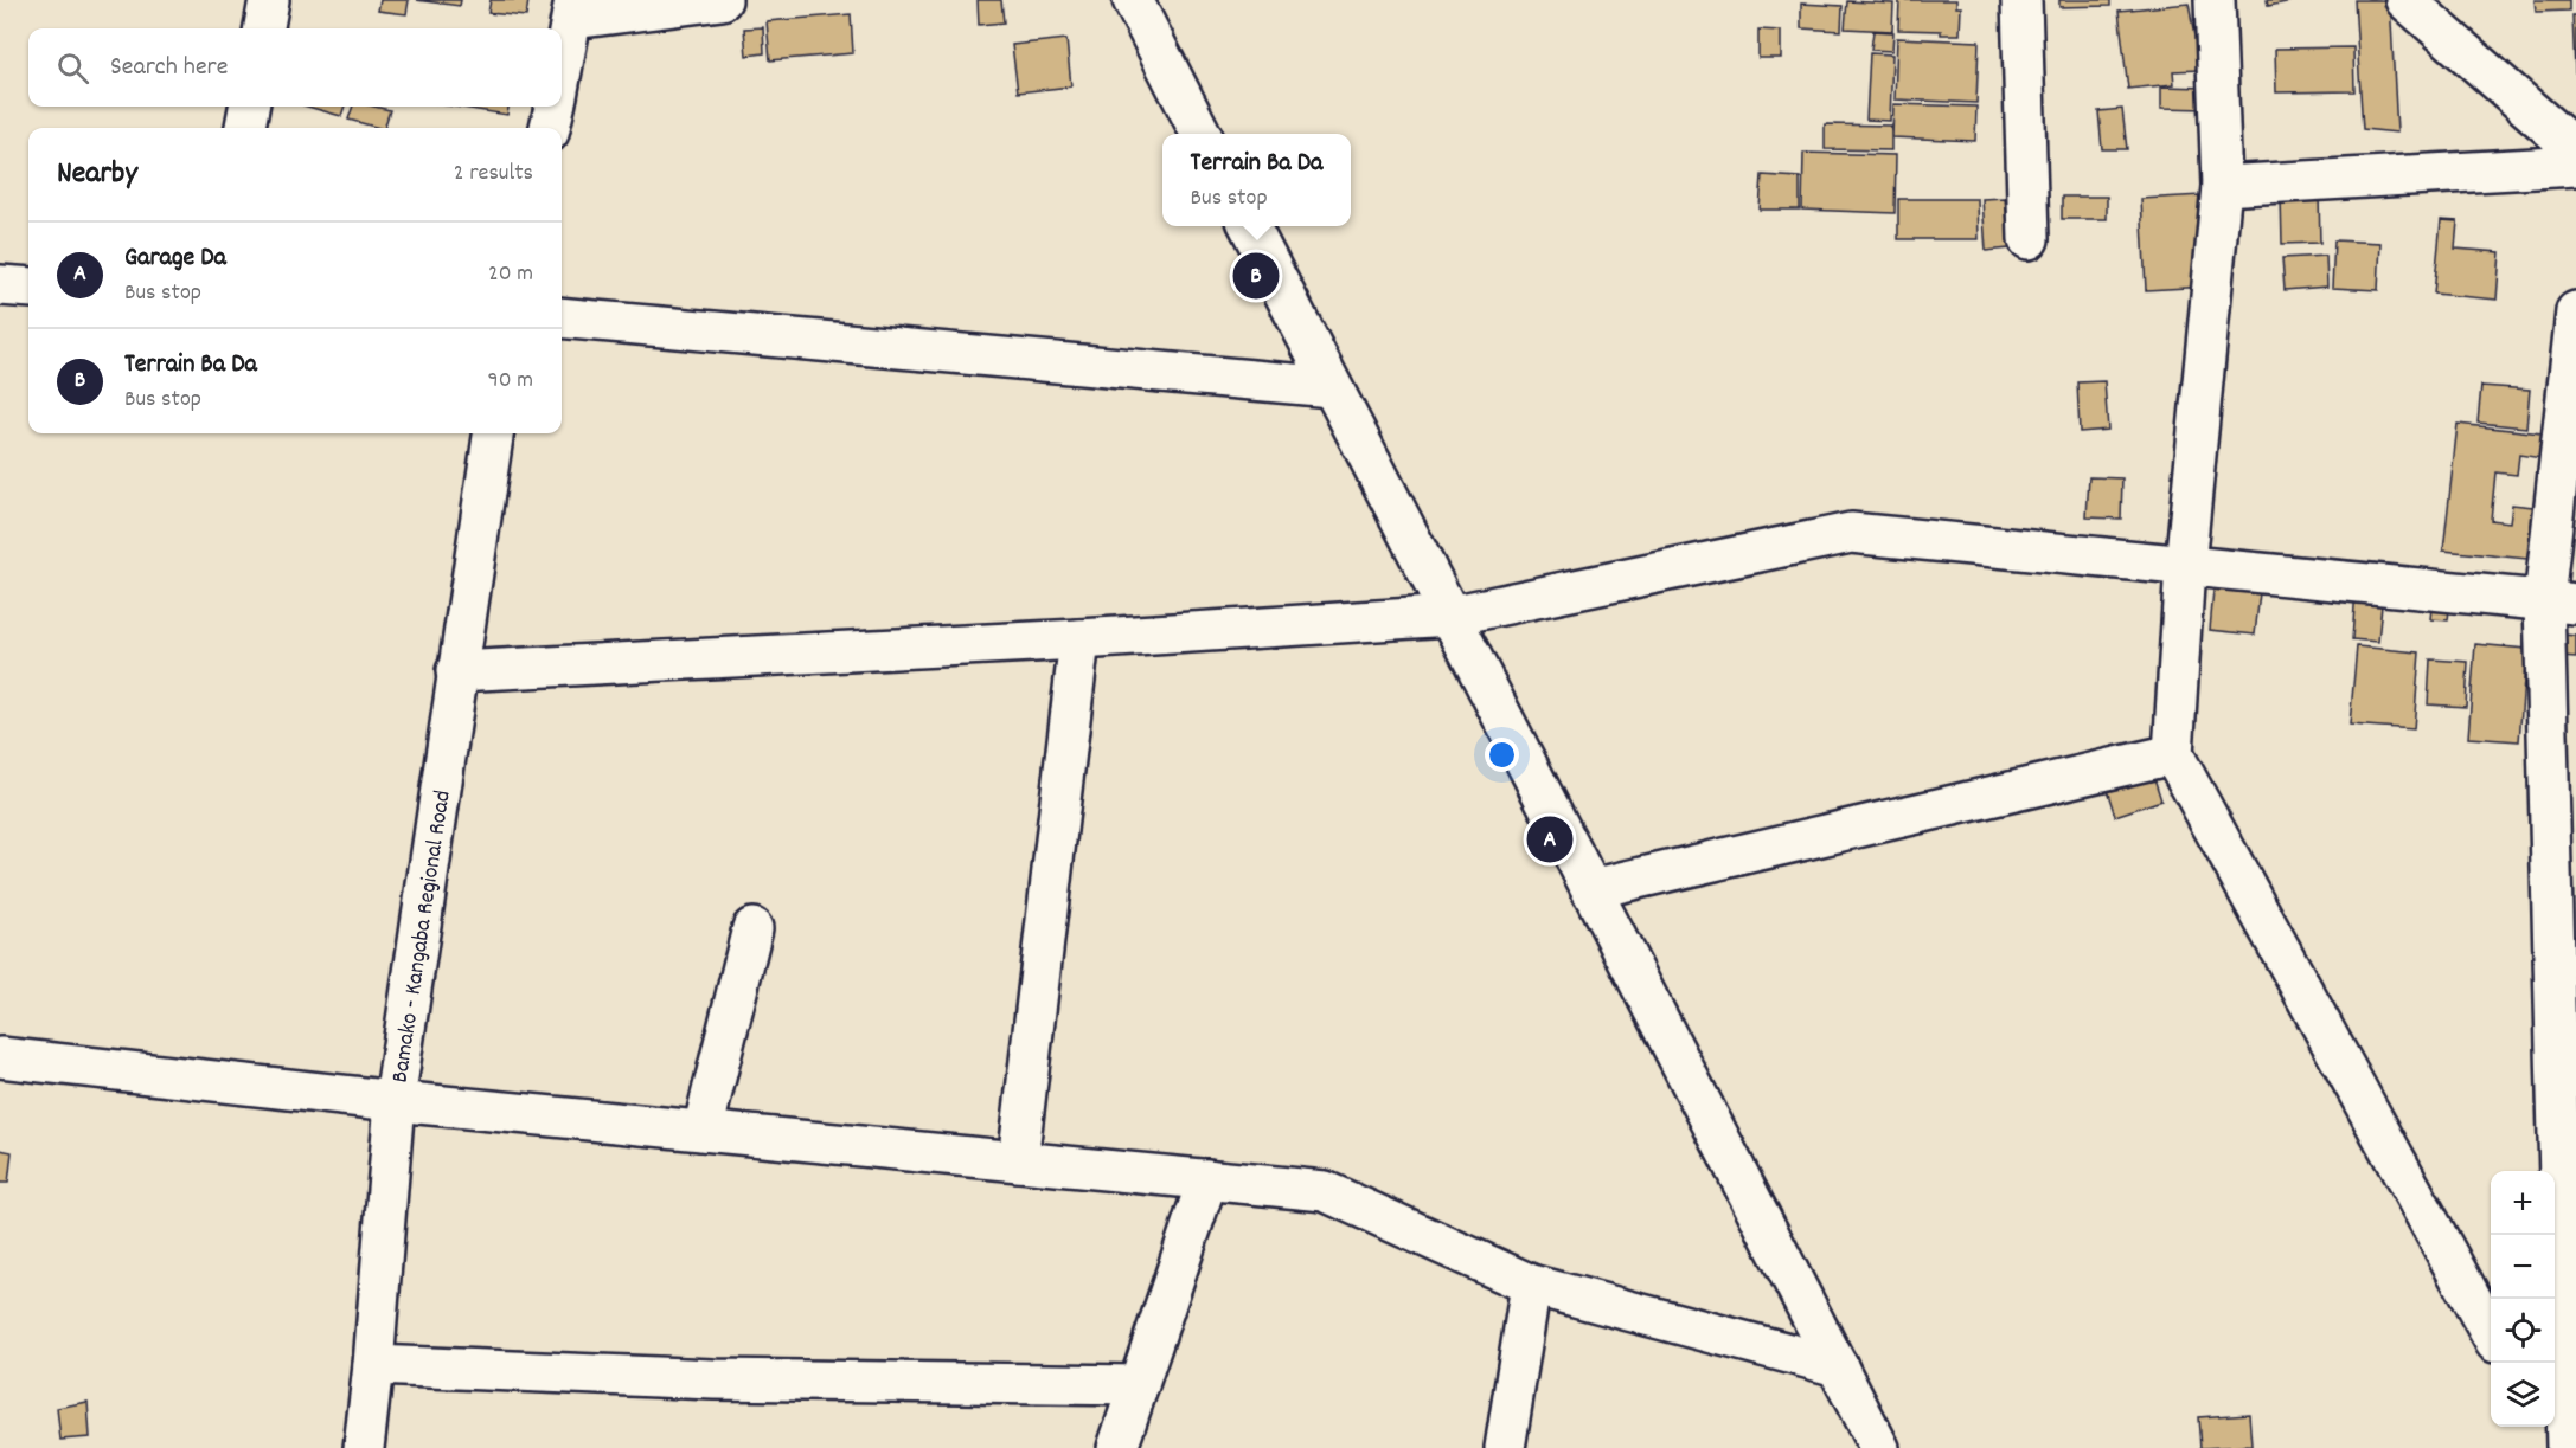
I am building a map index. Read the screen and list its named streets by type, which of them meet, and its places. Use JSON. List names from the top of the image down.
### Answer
{
  "streets": {
    "street": ["Bamako - Kangaba Regional Road"]
  },
  "page": {
    "search": "Search here",
    "heading": ["Nearby", "2 results"],
    "popup": ["Terrain Ba Da", "Bus stop"],
    "list": [
      {
        "mark": "A",
        "name": "Garage Da",
        "note": "Bus stop",
        "value": "20 m"
      },
      {
        "mark": "B",
        "name": "Terrain Ba Da",
        "note": "Bus stop",
        "value": "90 m"
      }
    ],
    "pins": ["B", "A"],
    "map_buttons": ["+", "−"]
  }
}
